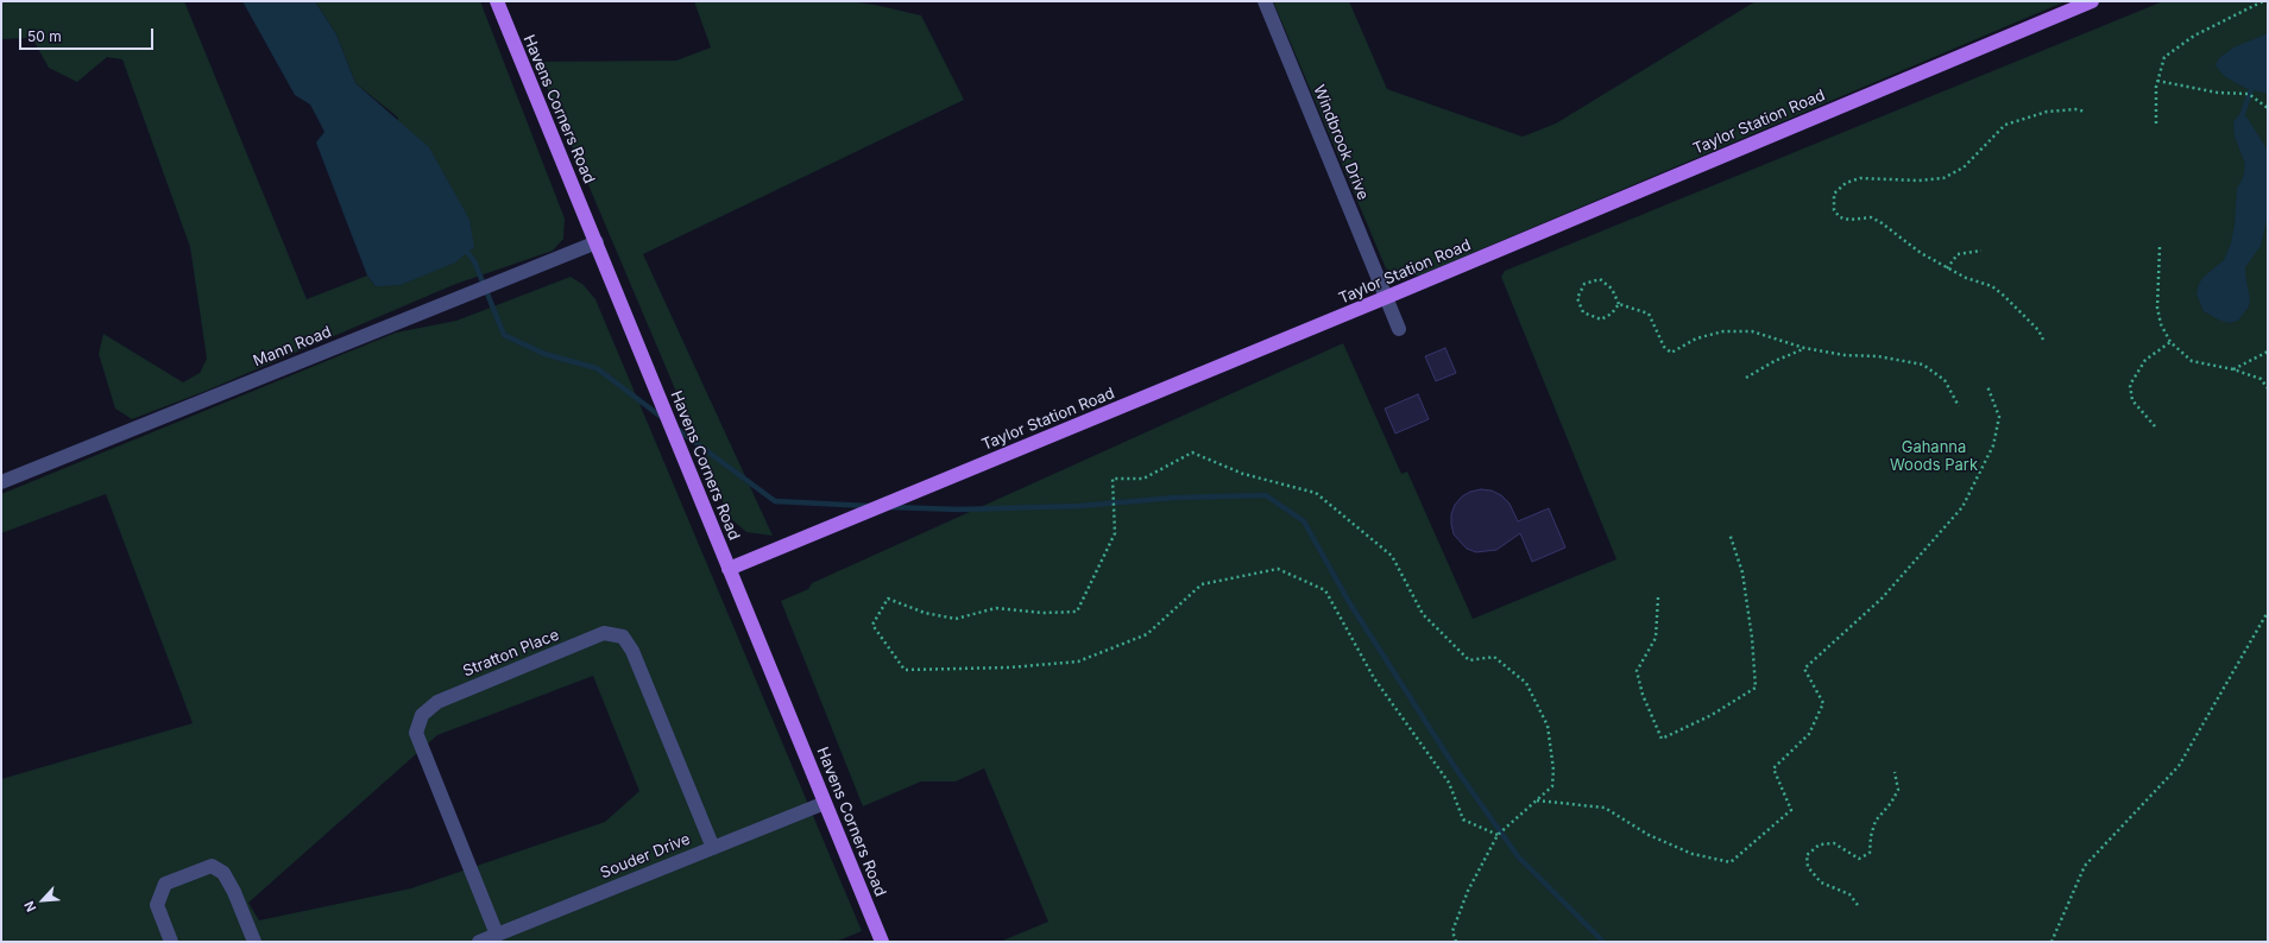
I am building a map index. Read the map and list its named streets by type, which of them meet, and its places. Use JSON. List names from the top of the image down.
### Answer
{
  "streets": {
    "main road": ["Havens Corners Road", "Taylor Station Road"],
    "street": [
      "Windbrook Drive",
      "Mann Road",
      "Stratton Place",
      "Souder Drive"
    ]
  },
  "crossings": [
    ["Havens Corners Road", "Taylor Station Road"],
    ["Havens Corners Road", "Mann Road"],
    ["Havens Corners Road", "Souder Drive"],
    ["Taylor Station Road", "Windbrook Drive"],
    ["Stratton Place", "Souder Drive"]
  ],
  "parks": ["Gahanna Woods Park"],
  "scale_bar": "50 m",
  "north": "bottom left"
}
